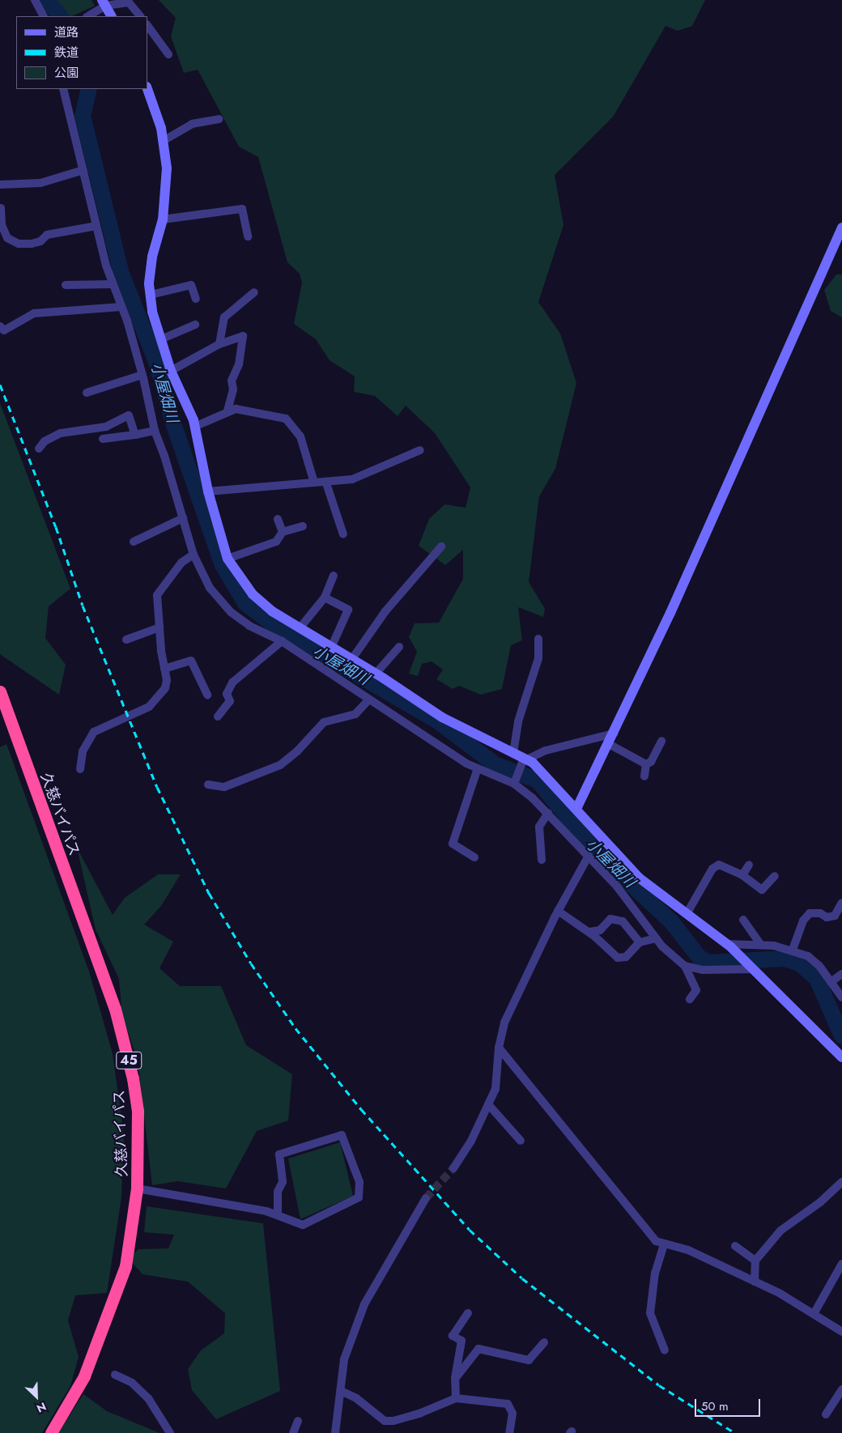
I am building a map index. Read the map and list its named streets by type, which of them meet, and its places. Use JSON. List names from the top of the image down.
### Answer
{
  "streets": {
    "highway": ["久慈バイパス", "45"]
  },
  "water": ["小屋畑川"],
  "legend": ["道路", "鉄道", "公園"],
  "scale_bar": "50 m",
  "north": "bottom right"
}
